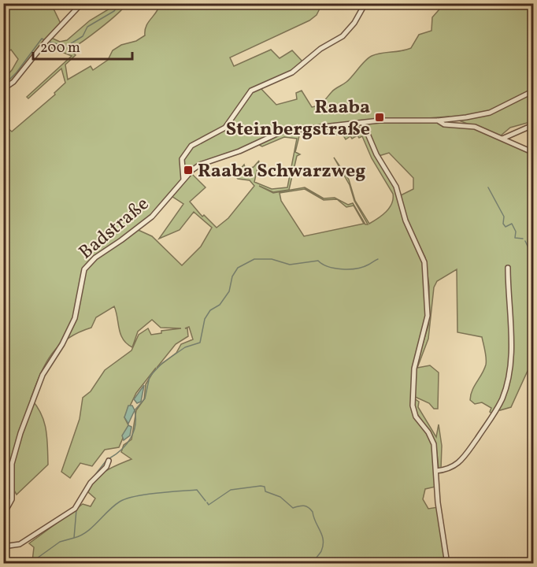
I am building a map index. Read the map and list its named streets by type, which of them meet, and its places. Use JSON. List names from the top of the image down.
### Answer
{
  "streets": {
    "street": ["Badstraße"]
  },
  "places": {
    "transit": ["Raaba Steinbergstraße", "Raaba Schwarzweg"]
  },
  "scale_bar": "200 m"
}
